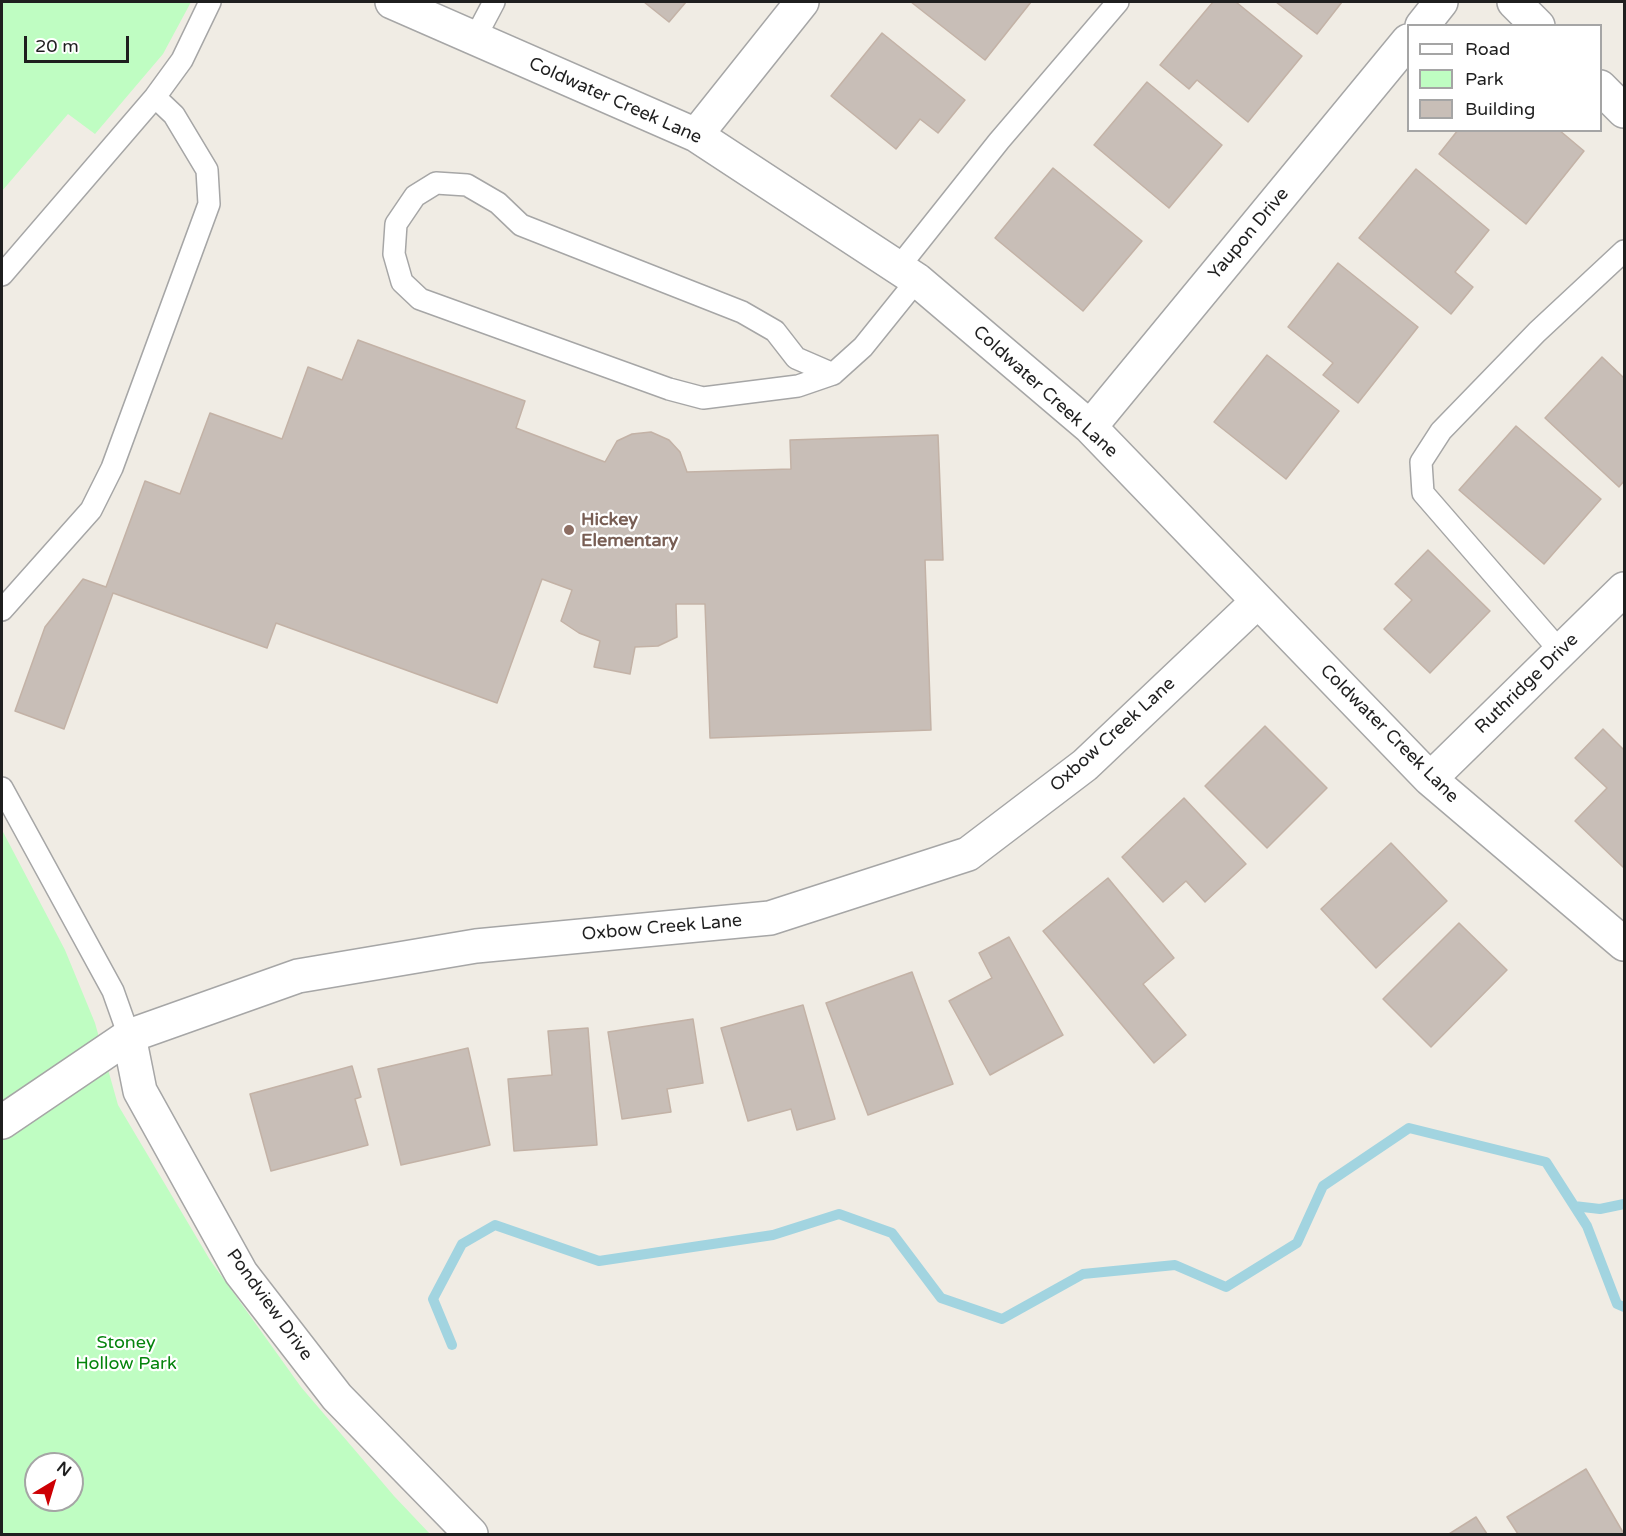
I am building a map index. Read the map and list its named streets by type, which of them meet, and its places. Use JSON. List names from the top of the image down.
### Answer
{
  "streets": {
    "street": [
      "Coldwater Creek Lane",
      "Yaupon Drive",
      "Ruthridge Drive",
      "Oxbow Creek Lane",
      "Pondview Drive"
    ]
  },
  "crossings": [
    ["Coldwater Creek Lane", "Yaupon Drive"],
    ["Coldwater Creek Lane", "Ruthridge Drive"],
    ["Coldwater Creek Lane", "Oxbow Creek Lane"],
    ["Oxbow Creek Lane", "Pondview Drive"]
  ],
  "parks": ["Stoney Hollow Park"],
  "places": ["Hickey Elementary"],
  "legend": ["Road", "Park", "Building"],
  "scale_bar": "20 m",
  "north": "top right"
}
